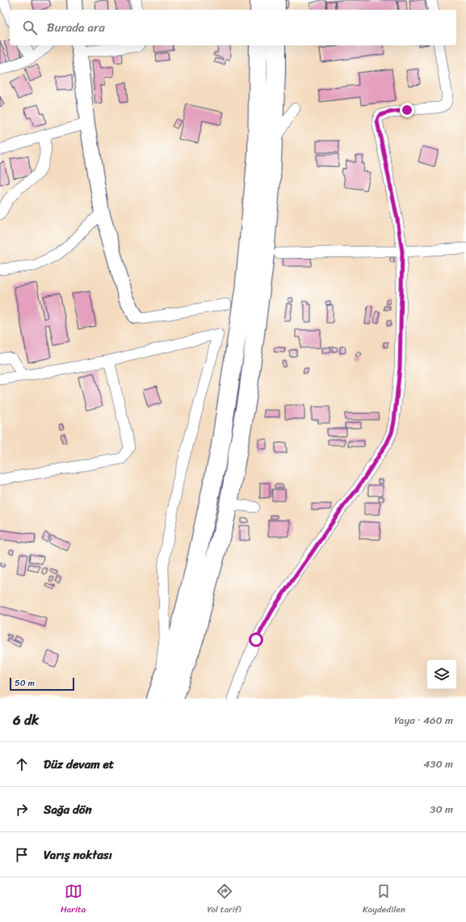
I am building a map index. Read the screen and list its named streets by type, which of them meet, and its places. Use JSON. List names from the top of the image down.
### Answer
{
  "scale_bar": "50 m",
  "page": {
    "search": "Burada ara",
    "scale": "50 m",
    "heading": ["6 dk", "Yaya · 460 m"],
    "list": [
      ["Düz devam et", "430 m"],
      ["Sağa dön", "30 m"],
      "Varış noktası"
    ],
    "nav": ["Harita", "Yol tarifi", "Kaydedilen"]
  }
}
